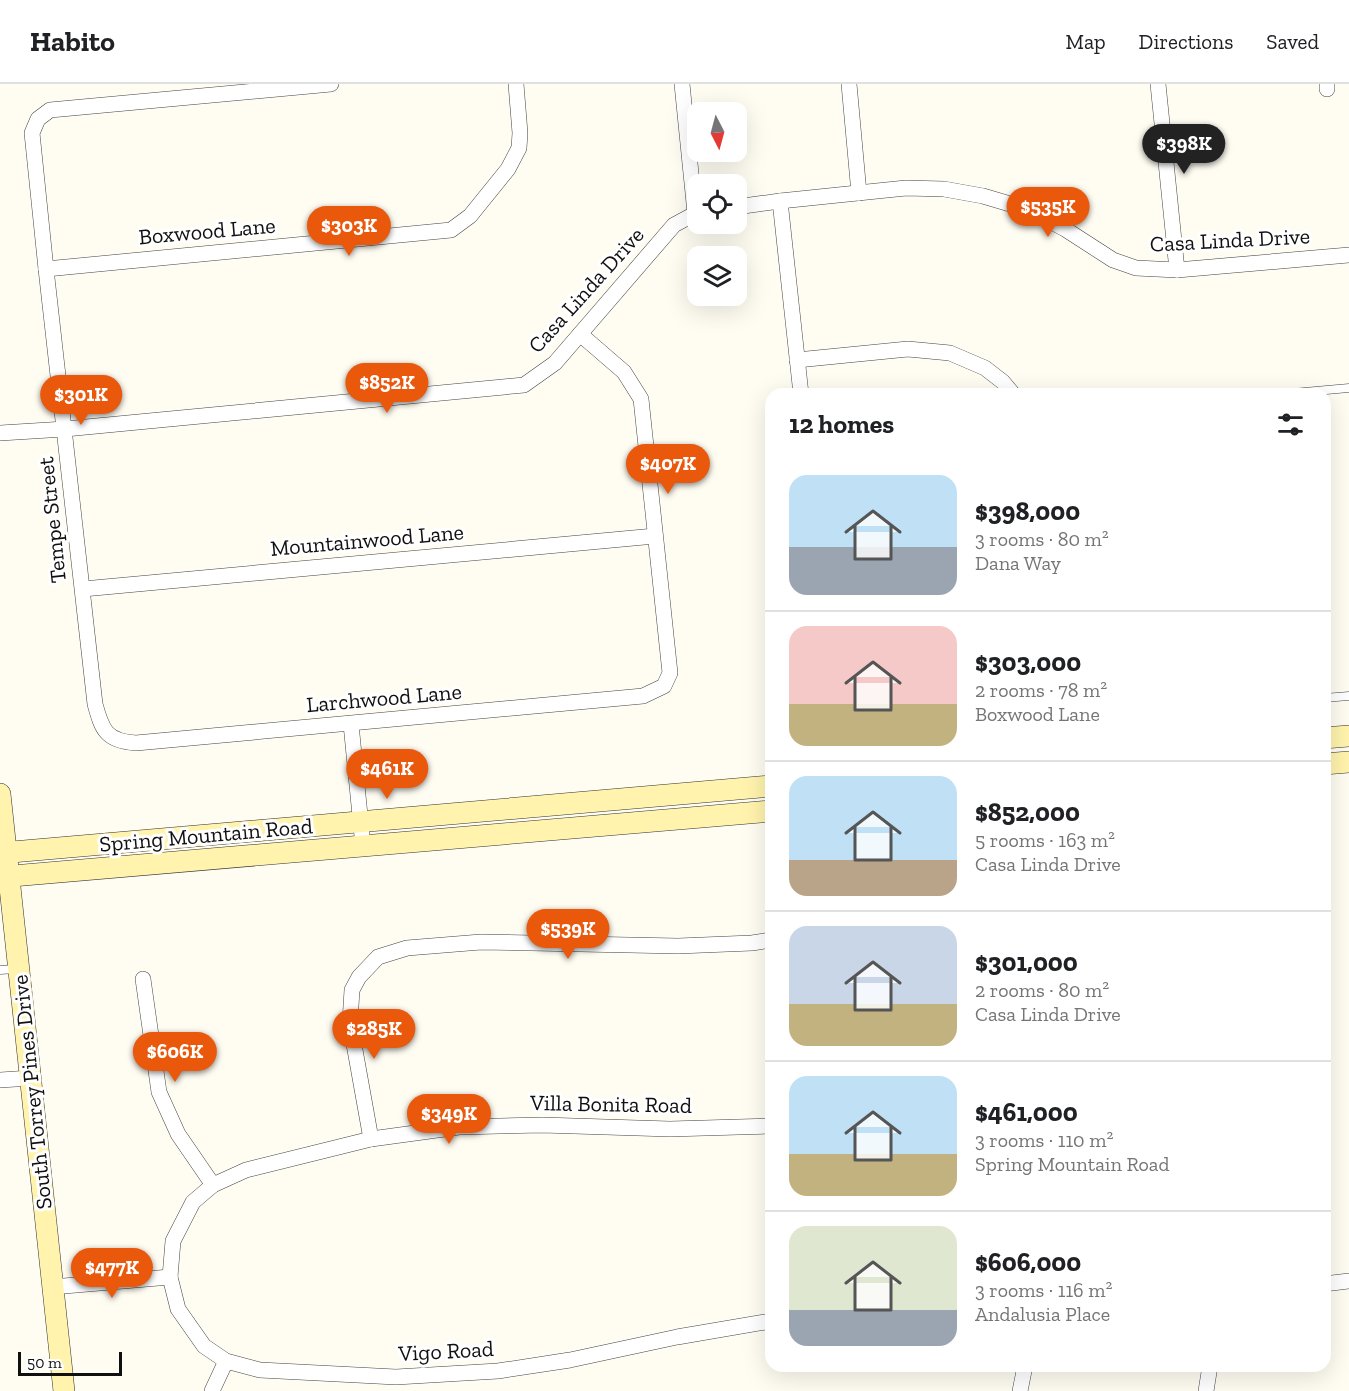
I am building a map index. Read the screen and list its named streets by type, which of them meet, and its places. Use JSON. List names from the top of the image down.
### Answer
{
  "streets": {
    "main road": ["Spring Mountain Road", "South Torrey Pines Drive"],
    "street": [
      "Boxwood Lane",
      "Casa Linda Drive",
      "Tempe Street",
      "Mountainwood Lane",
      "Larchwood Lane",
      "Villa Bonita Road",
      "Vigo Road"
    ]
  },
  "crossings": [
    ["Boxwood Lane", "Tempe Street"],
    ["Casa Linda Drive", "Tempe Street"],
    ["Tempe Street", "Mountainwood Lane"],
    ["Tempe Street", "Larchwood Lane"],
    ["Mountainwood Lane", "Larchwood Lane"],
    ["Spring Mountain Road", "South Torrey Pines Drive"],
    ["Villa Bonita Road", "Vigo Road"]
  ],
  "scale_bar": "50 m",
  "north": "bottom",
  "page": {
    "header": "Habito",
    "nav": ["Map", "Directions", "Saved"],
    "price": [
      "$398K",
      "$535K",
      "$303K",
      "$852K",
      "$301K",
      "$407K",
      "$461K",
      "$539K",
      "$285K",
      "$606K",
      "$349K",
      "$477K"
    ],
    "heading": "12 homes",
    "list": [
      {
        "name": "$398,000",
        "note": "3 rooms · 80 m² · Dana Way"
      },
      {
        "name": "$303,000",
        "note": "2 rooms · 78 m² · Boxwood Lane"
      },
      {
        "name": "$852,000",
        "note": "5 rooms · 163 m² · Casa Linda Drive"
      },
      {
        "name": "$301,000",
        "note": "2 rooms · 80 m² · Casa Linda Drive"
      },
      {
        "name": "$461,000",
        "note": "3 rooms · 110 m² · Spring Mountain Road"
      },
      {
        "name": "$606,000",
        "note": "3 rooms · 116 m² · Andalusia Place"
      }
    ],
    "scale": "50 m"
  }
}
